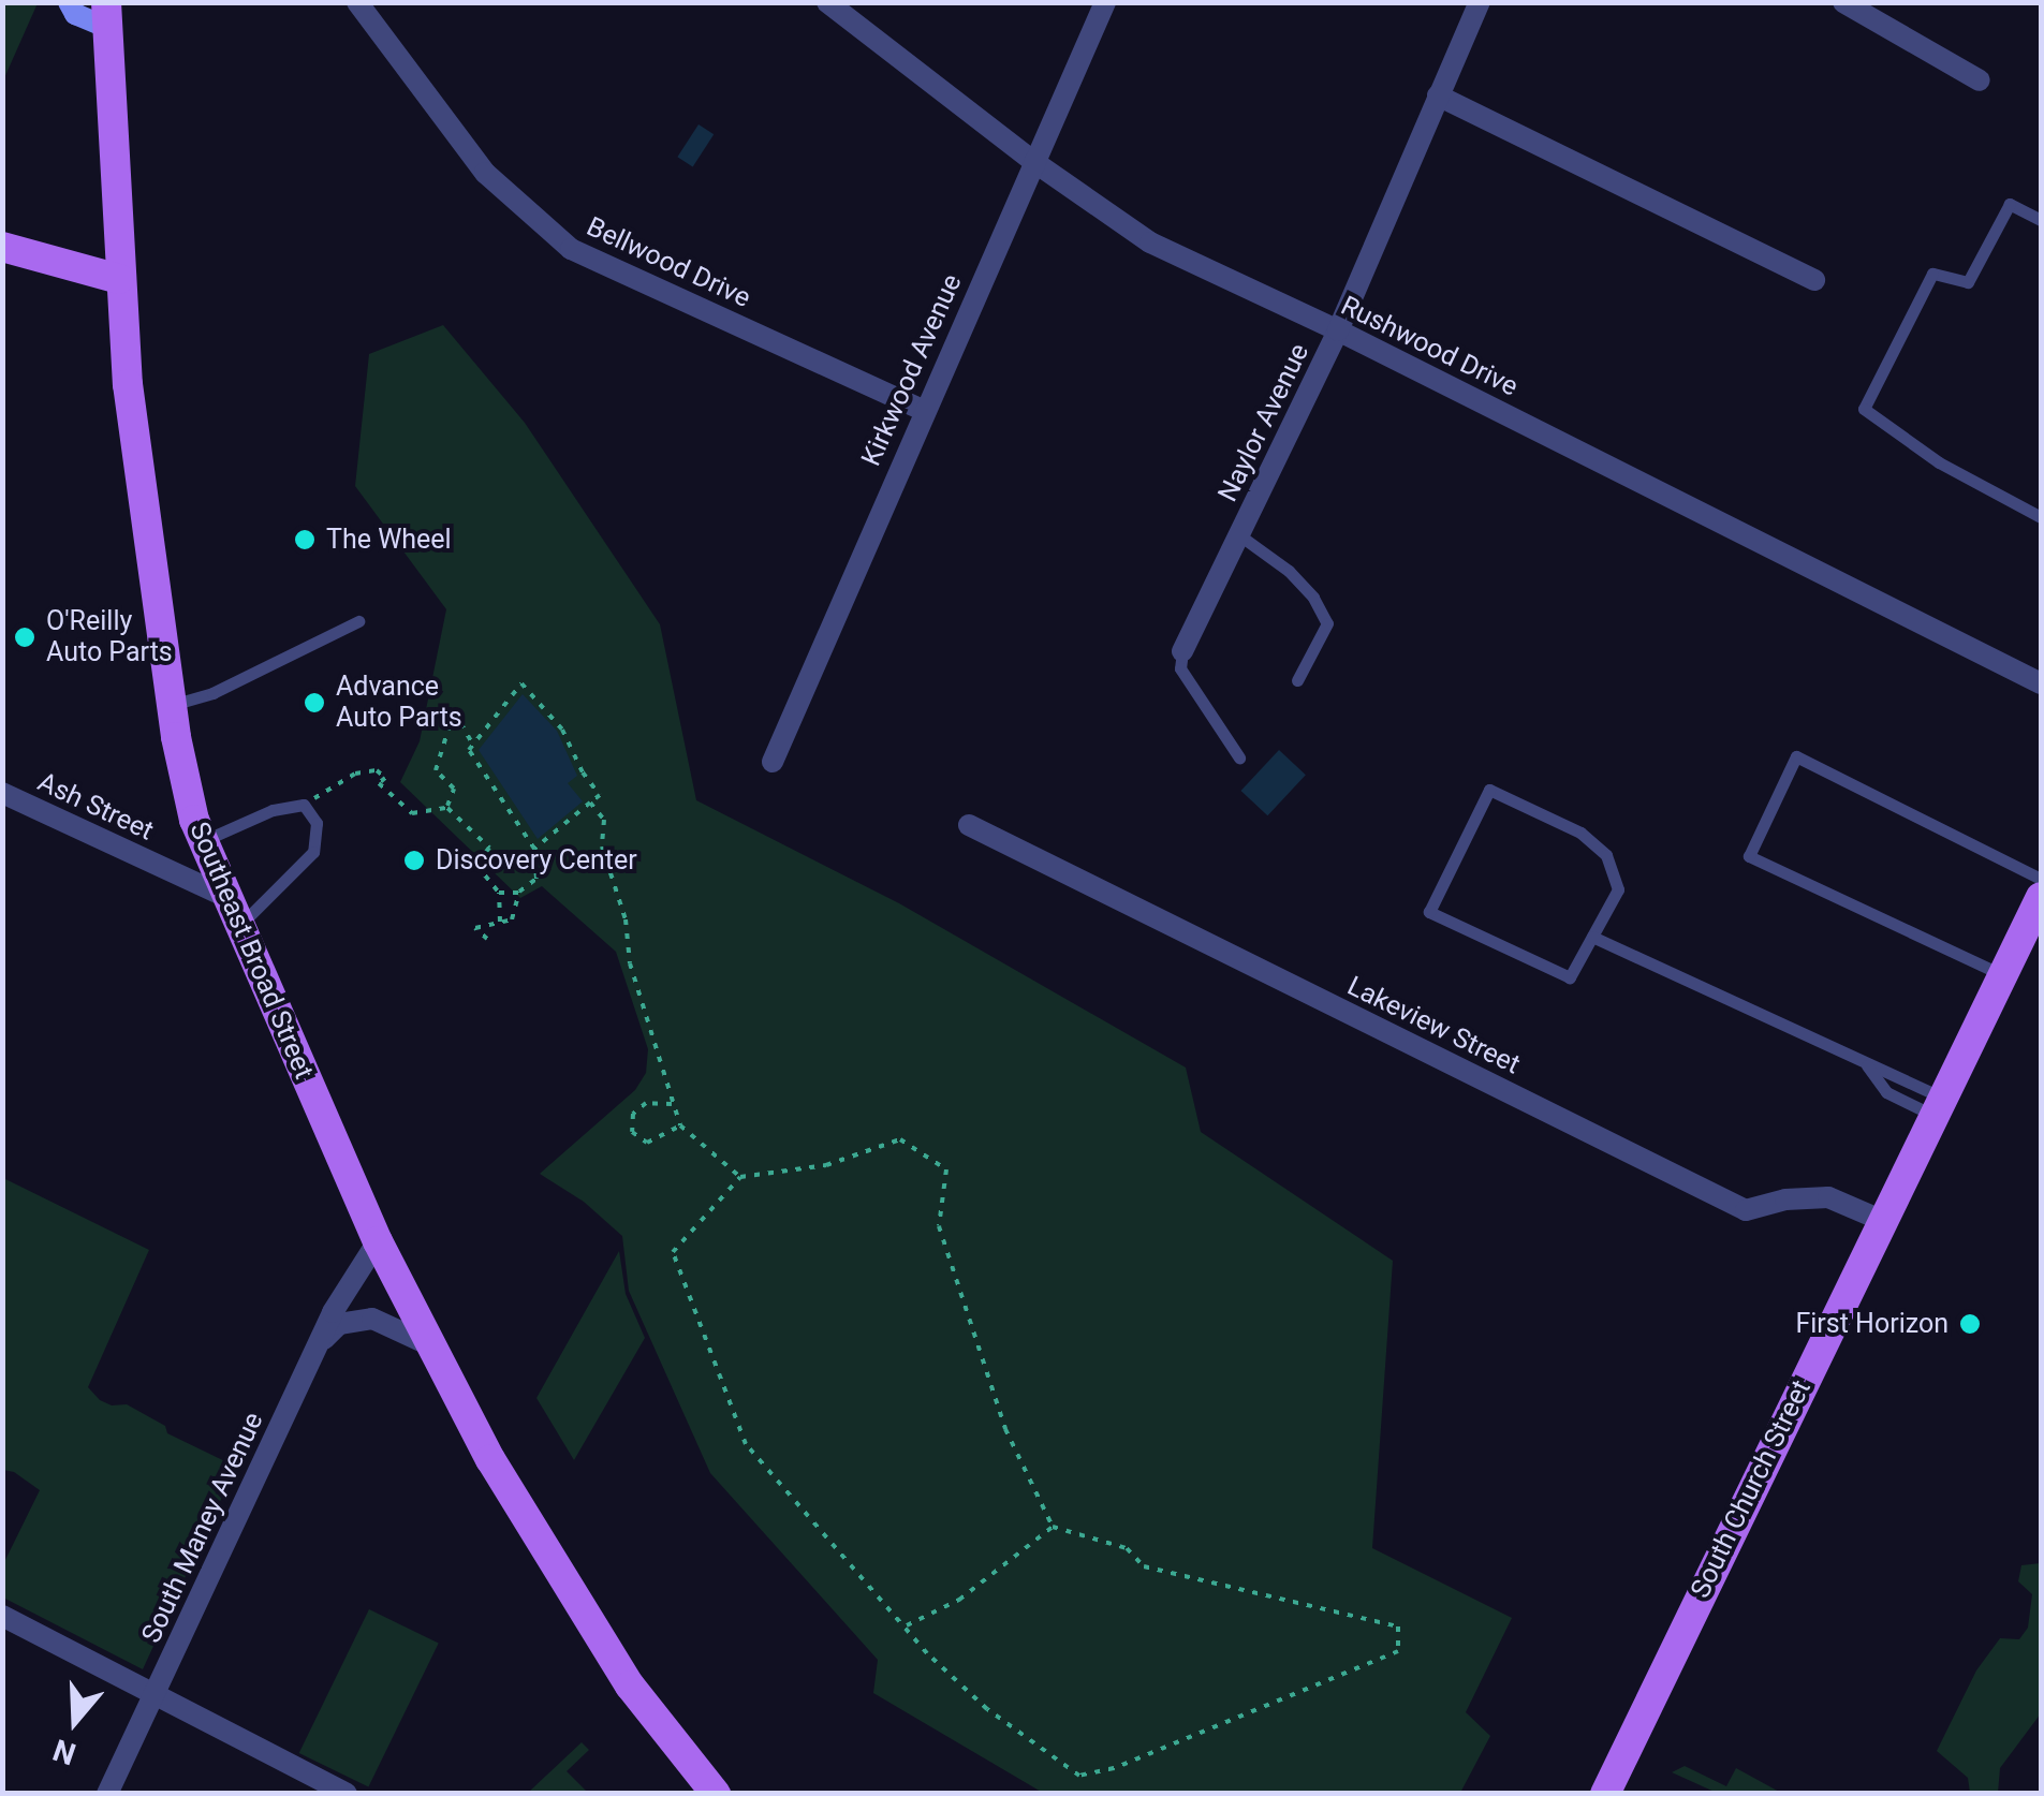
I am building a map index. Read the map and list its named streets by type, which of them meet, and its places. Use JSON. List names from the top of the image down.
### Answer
{
  "streets": {
    "main road": ["Southeast Broad Street", "South Church Street"],
    "street": [
      "Bellwood Drive",
      "Rushwood Drive",
      "Kirkwood Avenue",
      "Naylor Avenue",
      "Ash Street",
      "Lakeview Street",
      "South Maney Avenue"
    ]
  },
  "crossings": [
    ["Bellwood Drive", "Kirkwood Avenue"],
    ["Rushwood Drive", "Kirkwood Avenue"],
    ["Rushwood Drive", "Naylor Avenue"],
    ["Ash Street", "Southeast Broad Street"],
    ["Southeast Broad Street", "South Maney Avenue"],
    ["Lakeview Street", "South Church Street"]
  ],
  "places": [
    "The Wheel",
    "O'Reilly Auto Parts",
    "Advance Auto Parts",
    "Discovery Center",
    "First Horizon"
  ],
  "north": "bottom"
}
